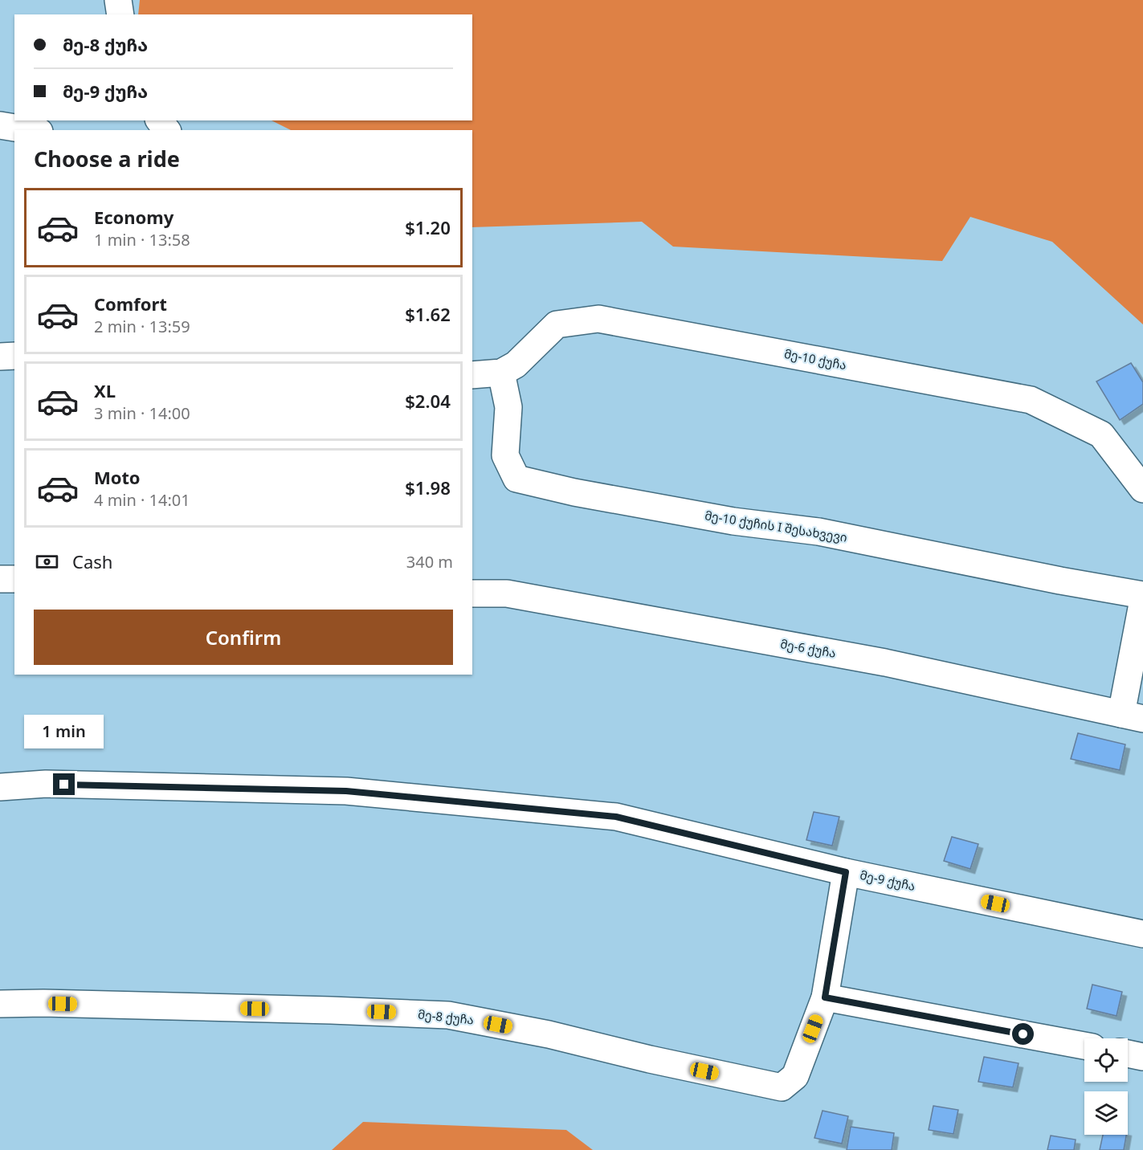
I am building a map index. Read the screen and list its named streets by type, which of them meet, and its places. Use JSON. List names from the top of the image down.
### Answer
{
  "streets": {
    "street": [
      "მე-10 ქუჩა",
      "მე-10 ქუჩის I შესახვევი",
      "მე-6 ქუჩა",
      "მე-9 ქუჩა",
      "მე-8 ქუჩა"
    ]
  },
  "crossings": [
    ["მე-10 ქუჩა", "მე-10 ქუჩის I შესახვევი"],
    ["მე-9 ქუჩა", "მე-8 ქუჩა"]
  ],
  "page": {
    "banner": ["მე-8 ქუჩა", "მე-9 ქუჩა"],
    "heading": "Choose a ride",
    "list": [
      {
        "name": "Economy",
        "note": "1 min · 13:58",
        "value": "$1.20"
      },
      {
        "name": "Comfort",
        "note": "2 min · 13:59",
        "value": "$1.62"
      },
      {
        "name": "XL",
        "note": "3 min · 14:00",
        "value": "$2.04"
      },
      {
        "name": "Moto",
        "note": "4 min · 14:01",
        "value": "$1.98"
      }
    ],
    "pay": ["Cash", "340 m"],
    "buttons": "Confirm",
    "bubble": "1 min"
  }
}
